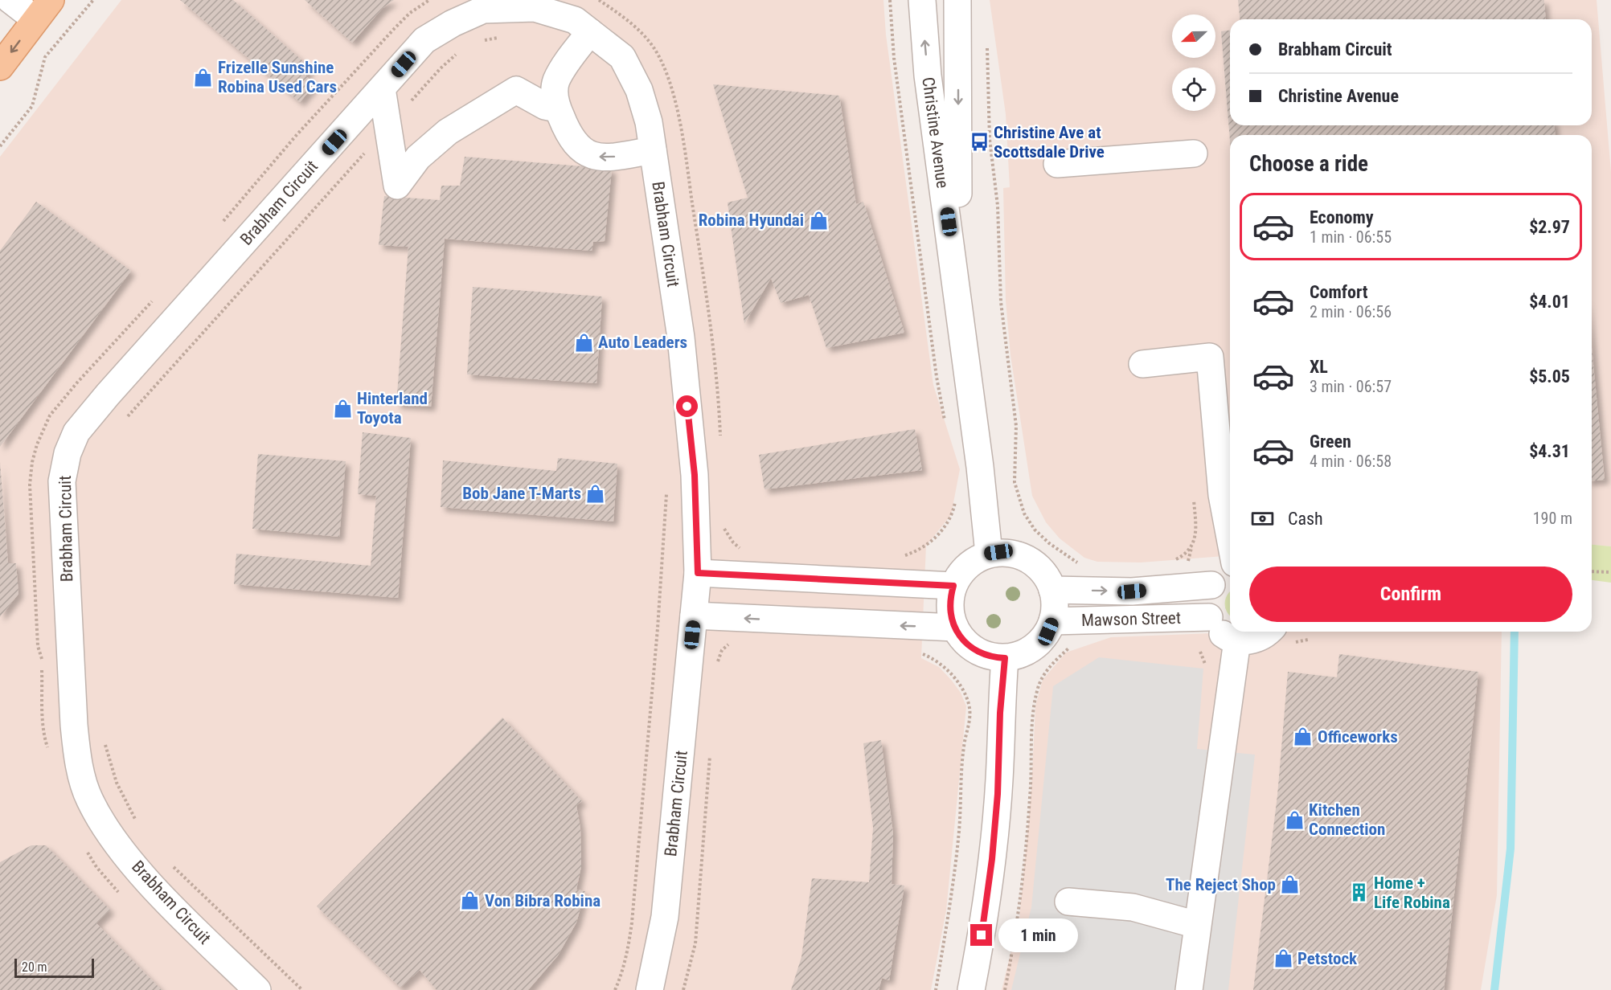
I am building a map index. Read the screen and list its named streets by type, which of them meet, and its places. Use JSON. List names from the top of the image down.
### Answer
{
  "streets": {
    "street": ["Christine Avenue", "Brabham Circuit", "Mawson Street"]
  },
  "crossings": [
    ["Christine Avenue", "Mawson Street"]
  ],
  "places": {
    "shop": [
      "Frizelle Sunshine Robina Used Cars",
      "Robina Hyundai",
      "Auto Leaders",
      "Hinterland Toyota",
      "Bob Jane T-Marts",
      "Officeworks",
      "Kitchen Connection",
      "The Reject Shop",
      "Von Bibra Robina",
      "Petstock"
    ],
    "bus stop": ["Christine Ave at Scottsdale Drive"],
    "building": ["Home + Life Robina"]
  },
  "scale_bar": "20 m",
  "north": "left",
  "page": {
    "banner": ["Brabham Circuit", "Christine Avenue"],
    "heading": "Choose a ride",
    "list": [
      {
        "name": "Economy",
        "note": "1 min · 06:55",
        "value": "$2.97"
      },
      {
        "name": "Comfort",
        "note": "2 min · 06:56",
        "value": "$4.01"
      },
      {
        "name": "XL",
        "note": "3 min · 06:57",
        "value": "$5.05"
      },
      {
        "name": "Green",
        "note": "4 min · 06:58",
        "value": "$4.31"
      }
    ],
    "pay": ["Cash", "190 m"],
    "buttons": "Confirm",
    "bubble": "1 min",
    "scale": "20 m"
  }
}
